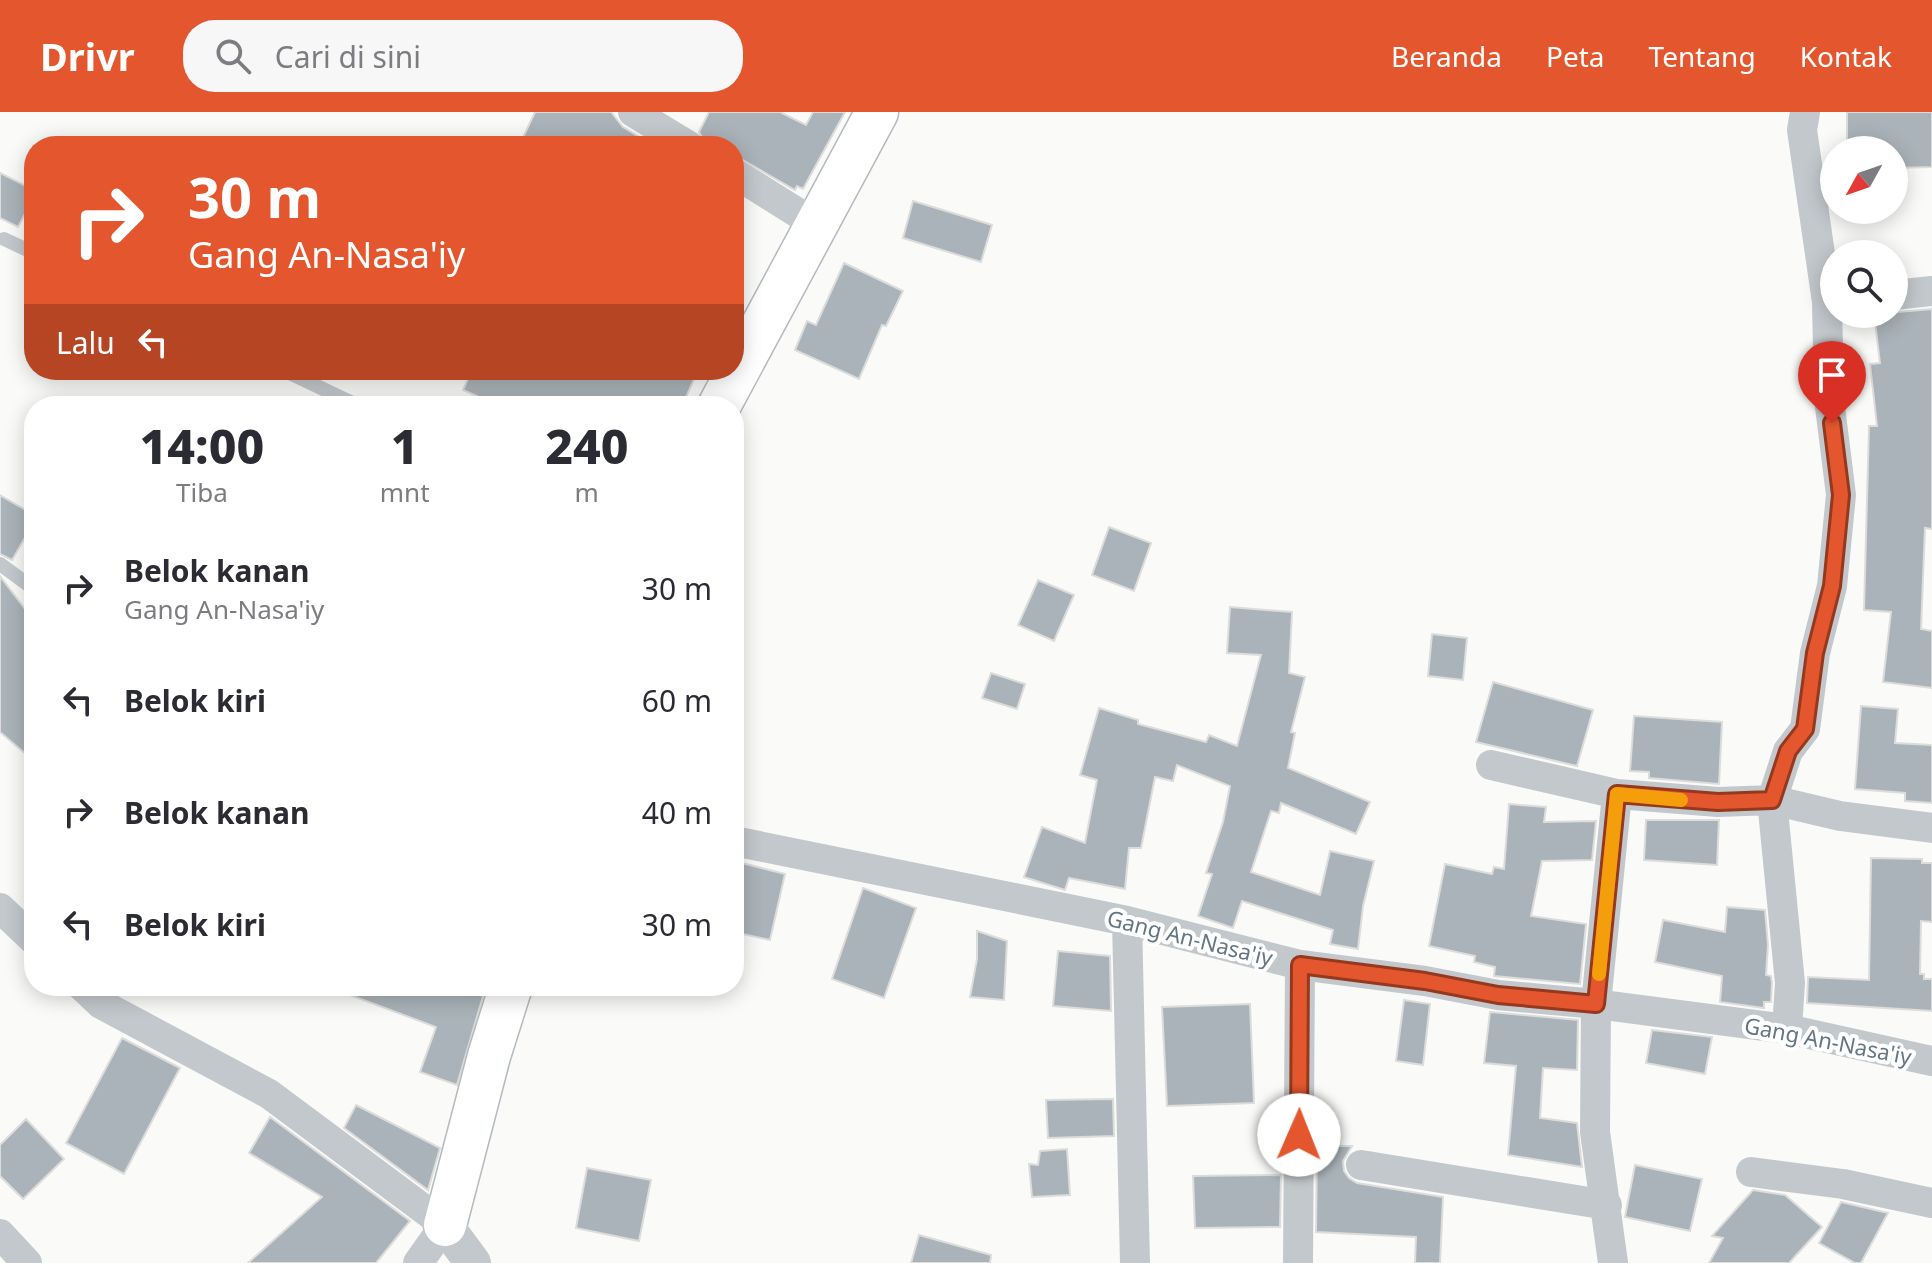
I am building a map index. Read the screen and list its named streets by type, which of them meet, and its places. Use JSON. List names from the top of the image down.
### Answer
{
  "streets": {
    "street": ["Gang An-Nasa'iy"]
  },
  "north": "bottom left",
  "page": {
    "header": "Drivr",
    "search": "Cari di sini",
    "nav": [
      "Beranda",
      "Peta",
      "Tentang",
      "Kontak"
    ],
    "turn": ["30 m", "Gang An-Nasa'iy"],
    "then": "Lalu",
    "eta": [
      "14:00",
      "Tiba",
      "1",
      "mnt",
      "240",
      "m"
    ],
    "list": [
      {
        "name": "Belok kanan",
        "note": "Gang An-Nasa'iy",
        "value": "30 m"
      },
      {
        "name": "Belok kiri",
        "value": "60 m"
      },
      {
        "name": "Belok kanan",
        "value": "40 m"
      },
      {
        "name": "Belok kiri",
        "value": "30 m"
      }
    ]
  }
}
